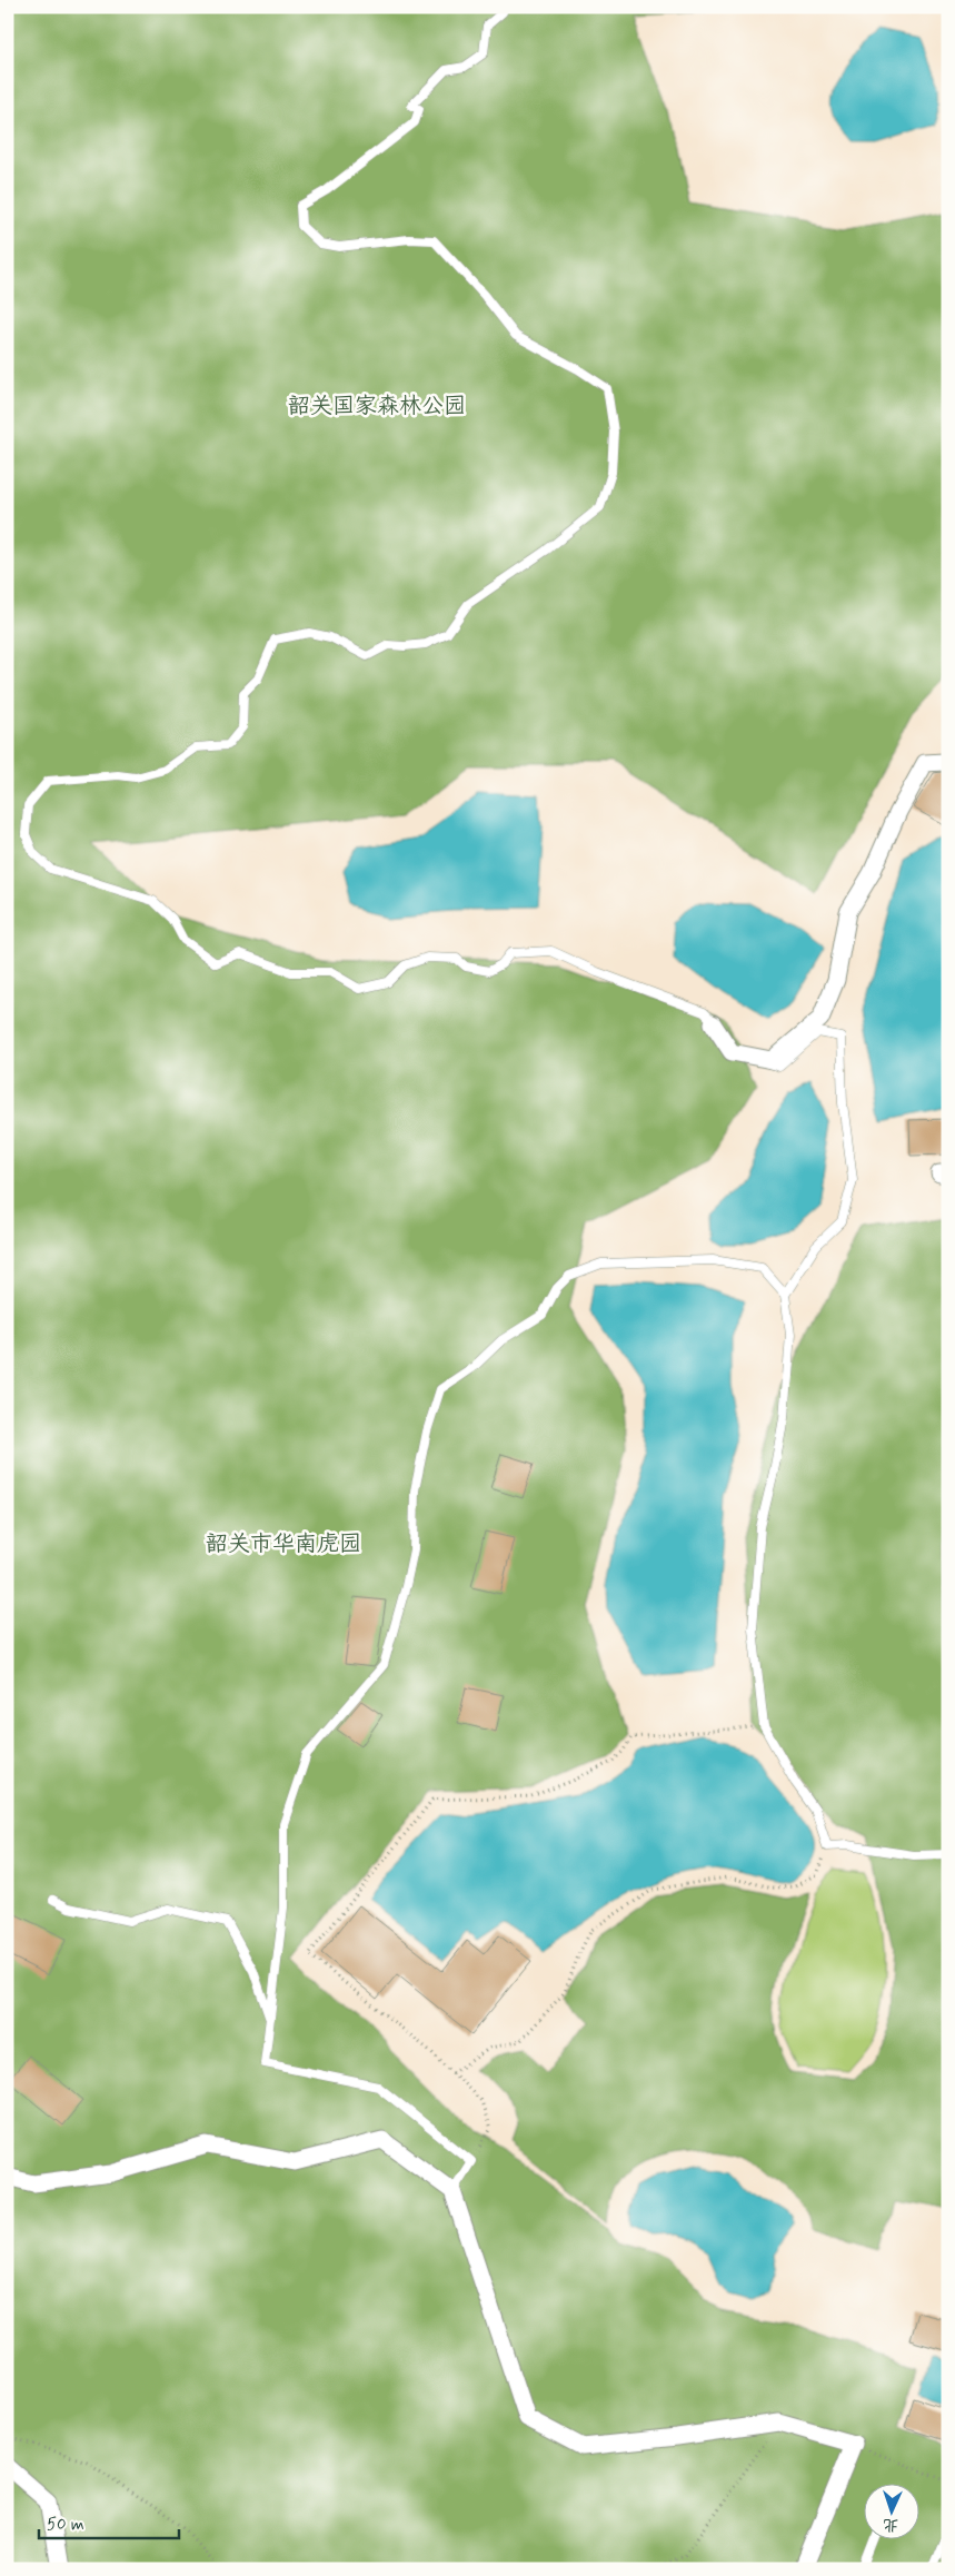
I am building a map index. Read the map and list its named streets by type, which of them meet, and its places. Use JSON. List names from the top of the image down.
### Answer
{
  "parks": ["韶关国家森林公园", "韶关市华南虎园"],
  "scale_bar": "50 m",
  "north": "bottom"
}
